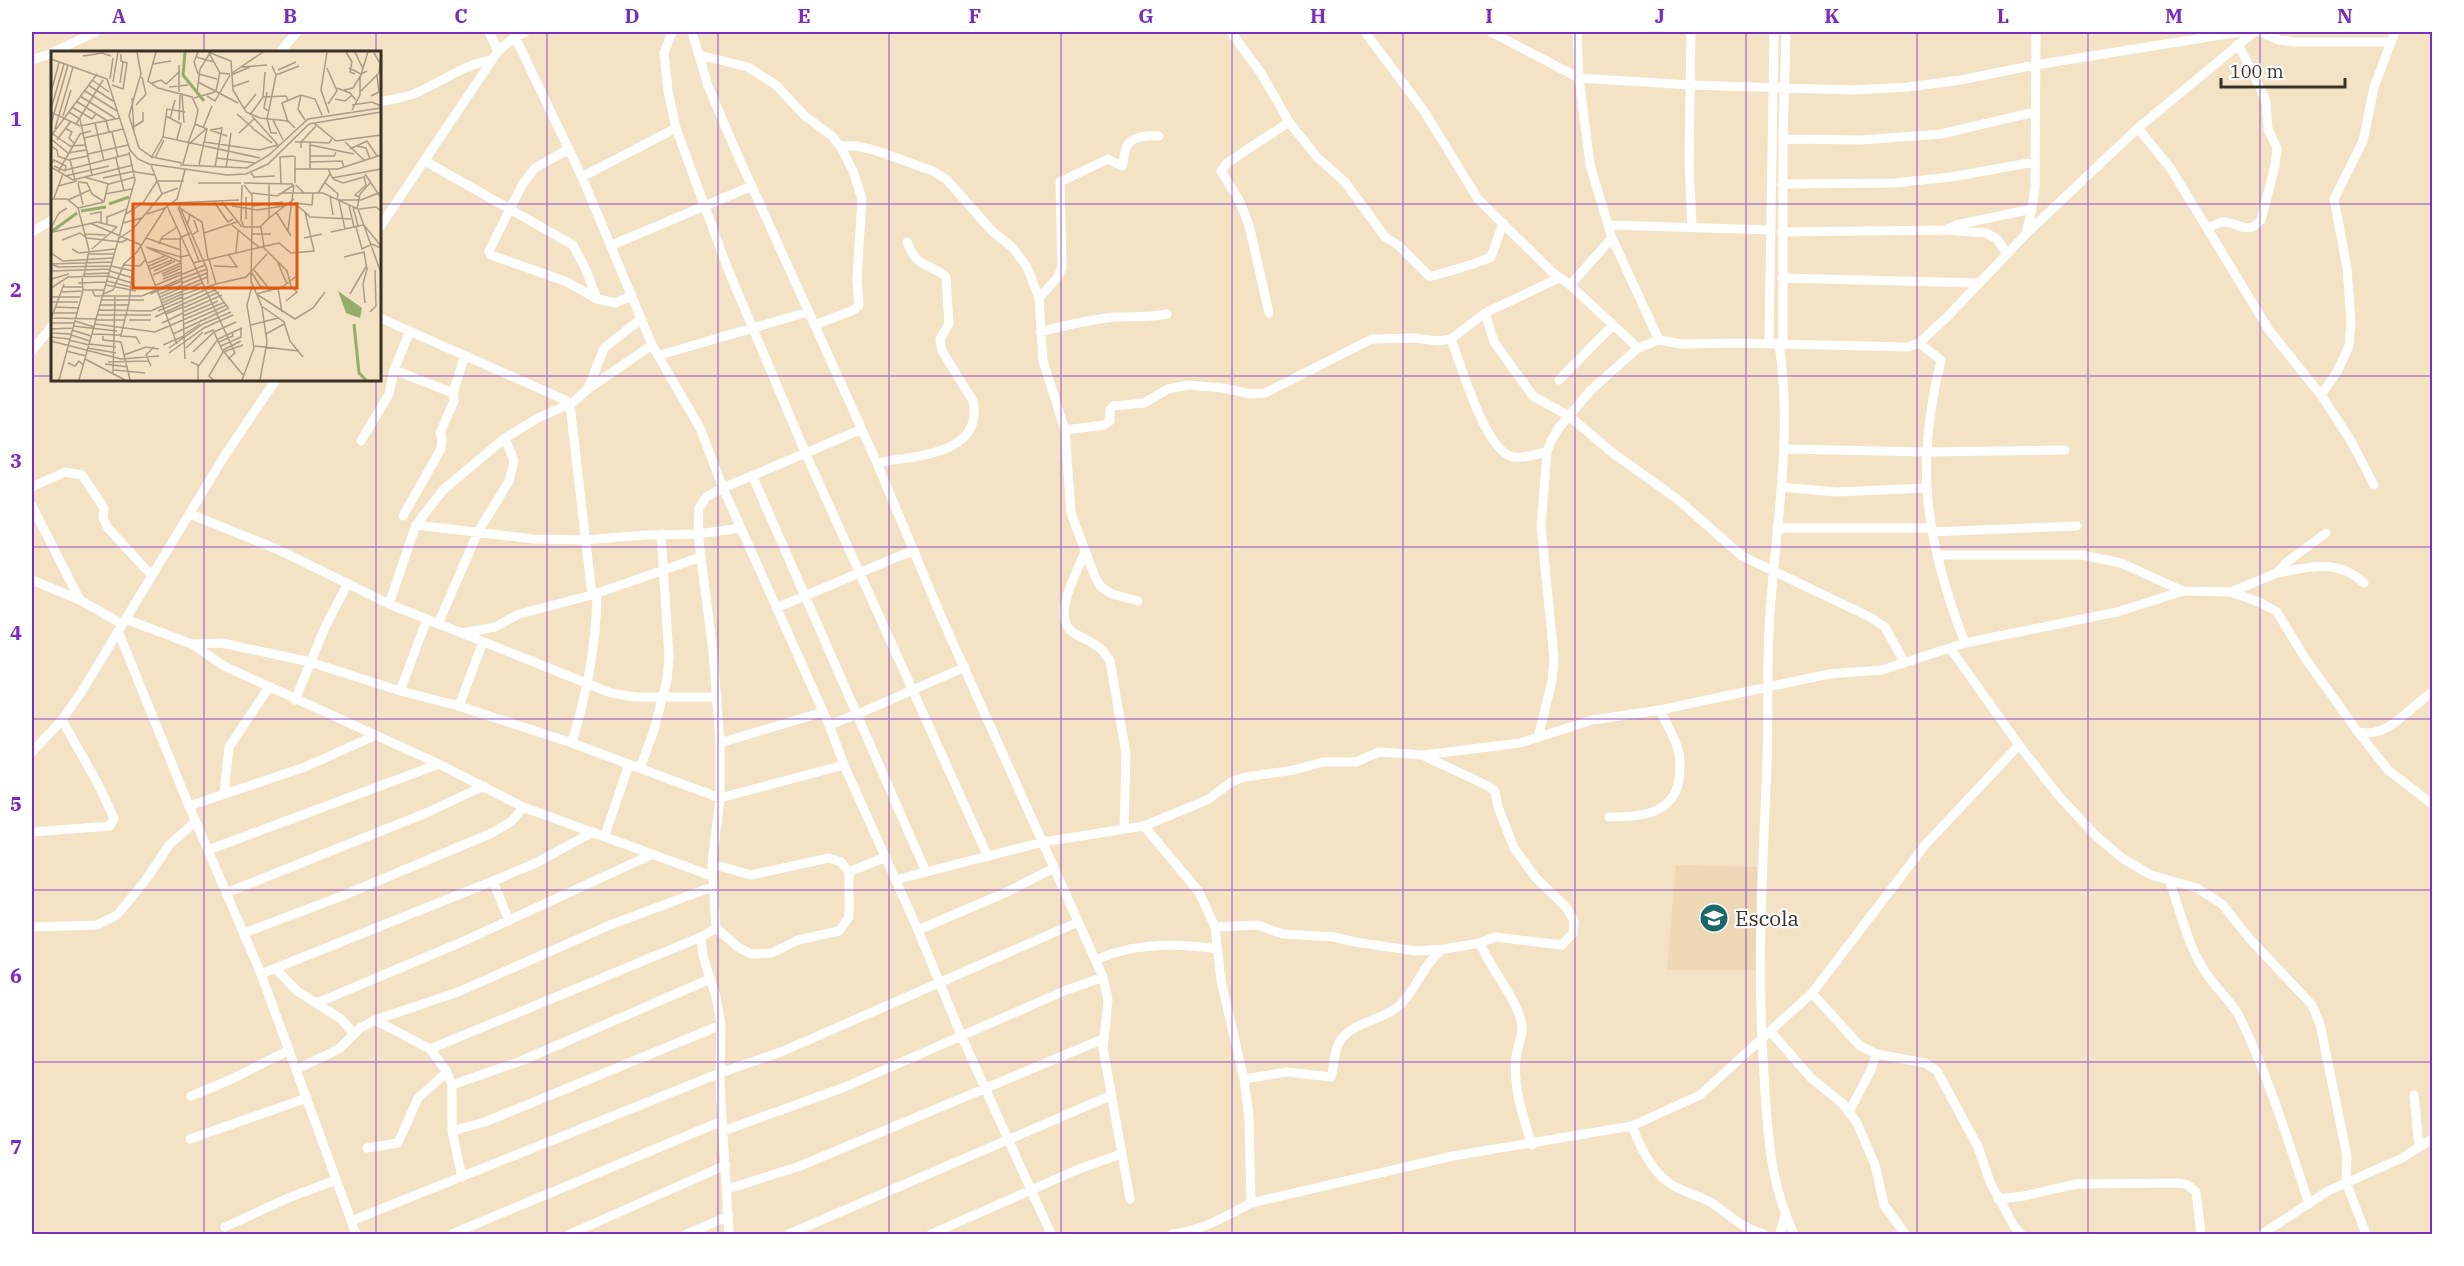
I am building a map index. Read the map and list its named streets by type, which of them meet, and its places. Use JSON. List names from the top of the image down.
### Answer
{
  "places": {
    "school or university": ["Escola"]
  },
  "scale_bar": "100 m",
  "grid": {
    "columns": [
      "A",
      "B",
      "C",
      "D",
      "E",
      "F",
      "G",
      "H",
      "I",
      "J",
      "K",
      "L",
      "M",
      "N"
    ],
    "rows": [
      "1",
      "2",
      "3",
      "4",
      "5",
      "6",
      "7"
    ]
  }
}
